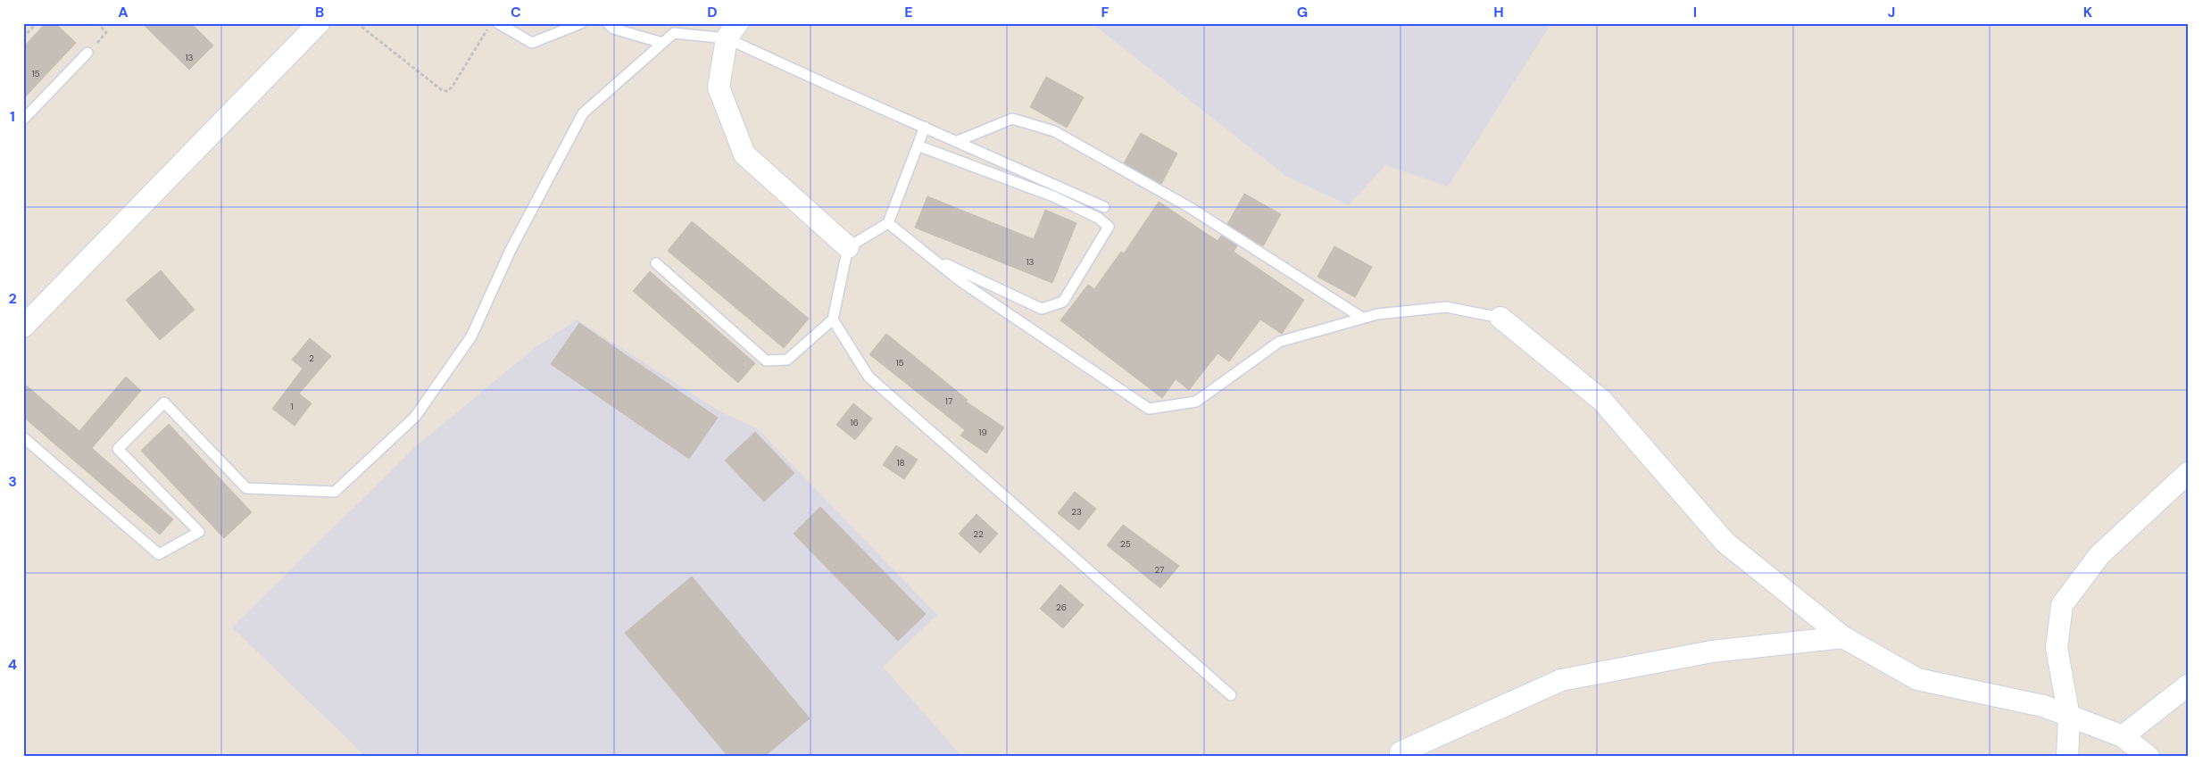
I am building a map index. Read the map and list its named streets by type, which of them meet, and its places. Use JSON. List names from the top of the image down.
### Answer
{
  "house_numbers": [
    "13",
    "15",
    "13",
    "2",
    "15",
    "17",
    "1",
    "16",
    "19",
    "18",
    "23",
    "22",
    "25",
    "27",
    "26"
  ],
  "grid": {
    "columns": [
      "A",
      "B",
      "C",
      "D",
      "E",
      "F",
      "G",
      "H",
      "I",
      "J",
      "K"
    ],
    "rows": [
      "1",
      "2",
      "3",
      "4"
    ]
  }
}
